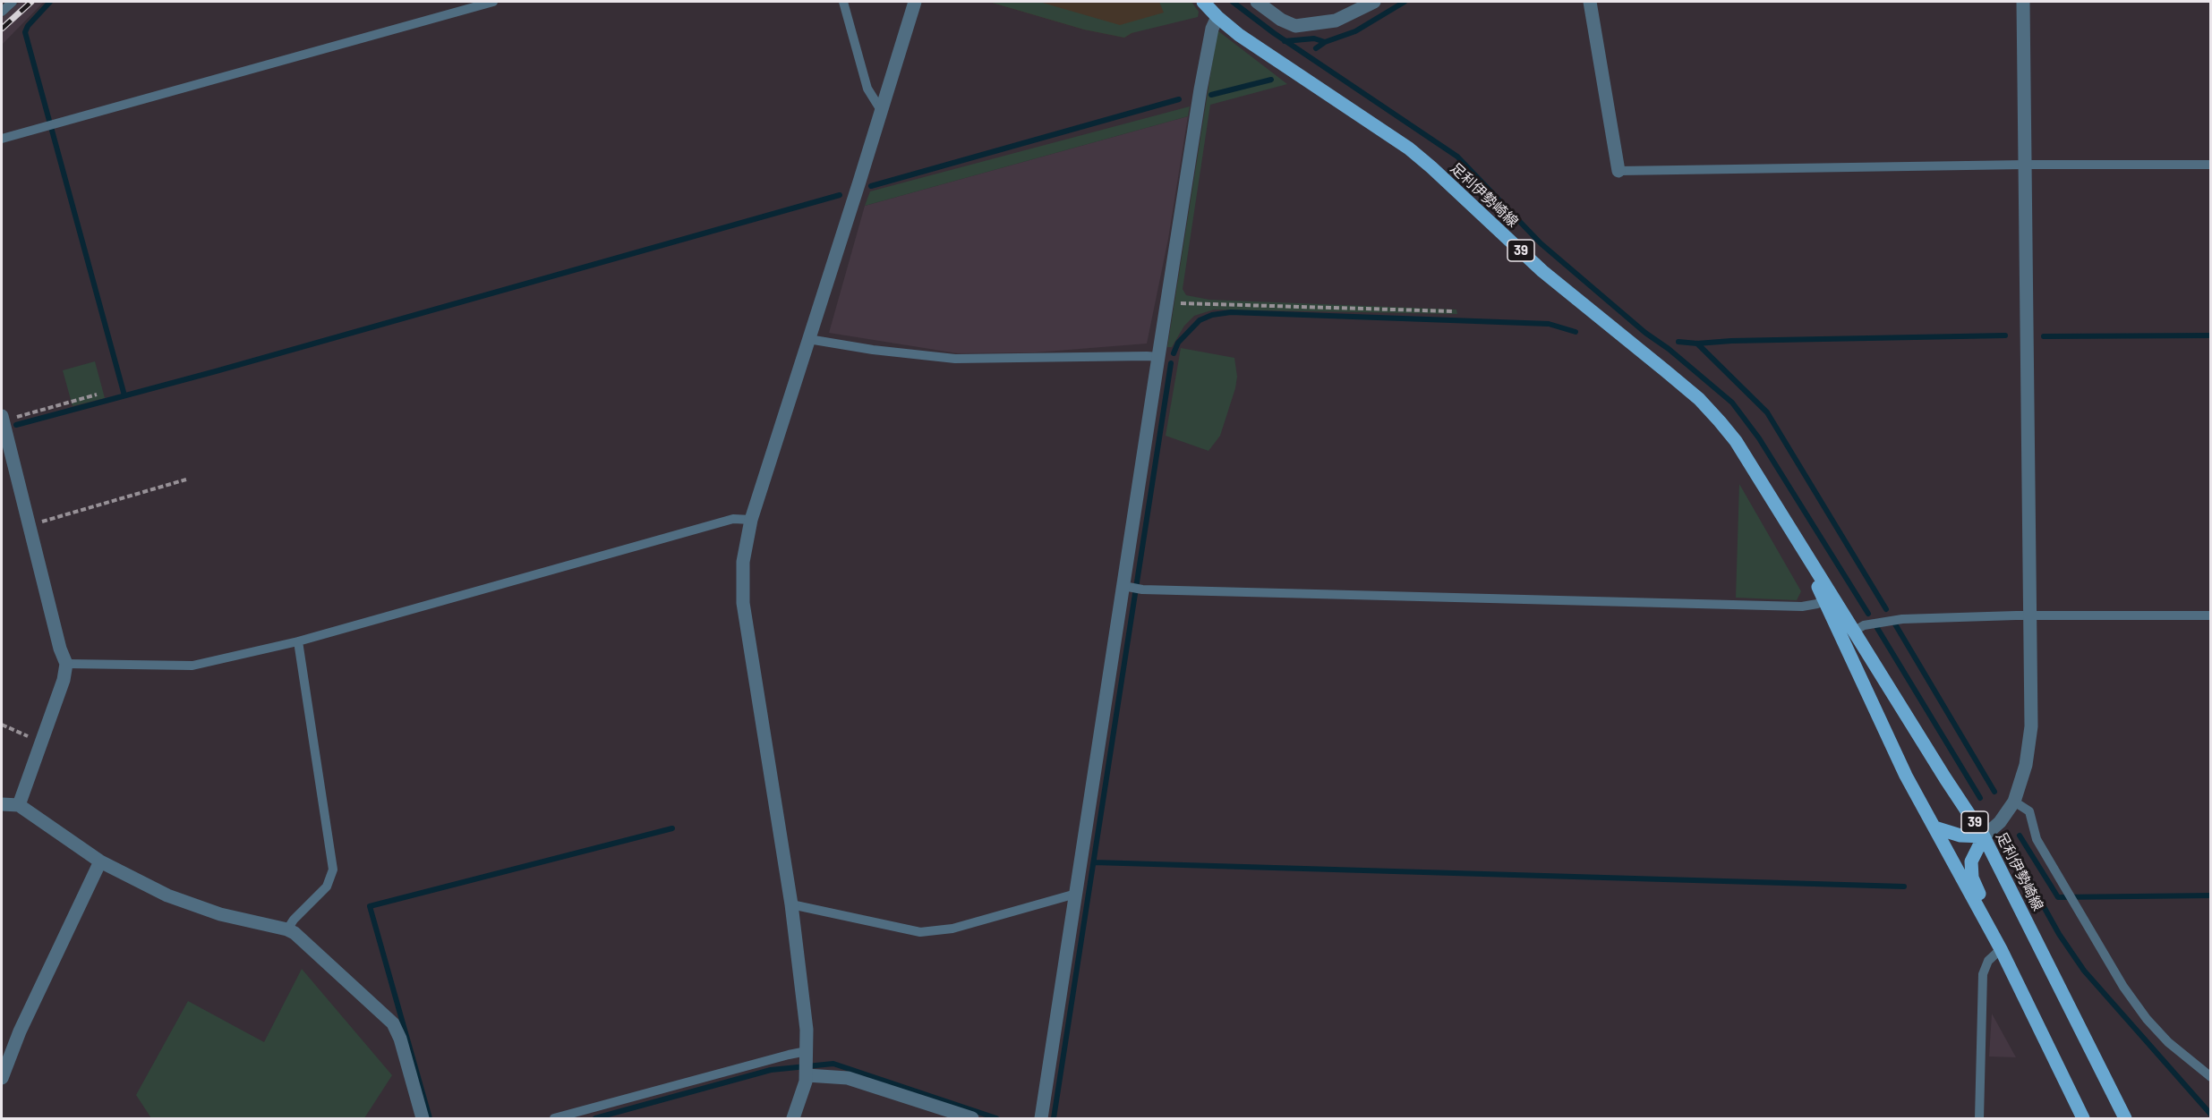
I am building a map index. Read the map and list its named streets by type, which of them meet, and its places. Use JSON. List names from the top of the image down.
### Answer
{
  "streets": {
    "main road": ["足利伊勢崎線", "39"]
  }
}
